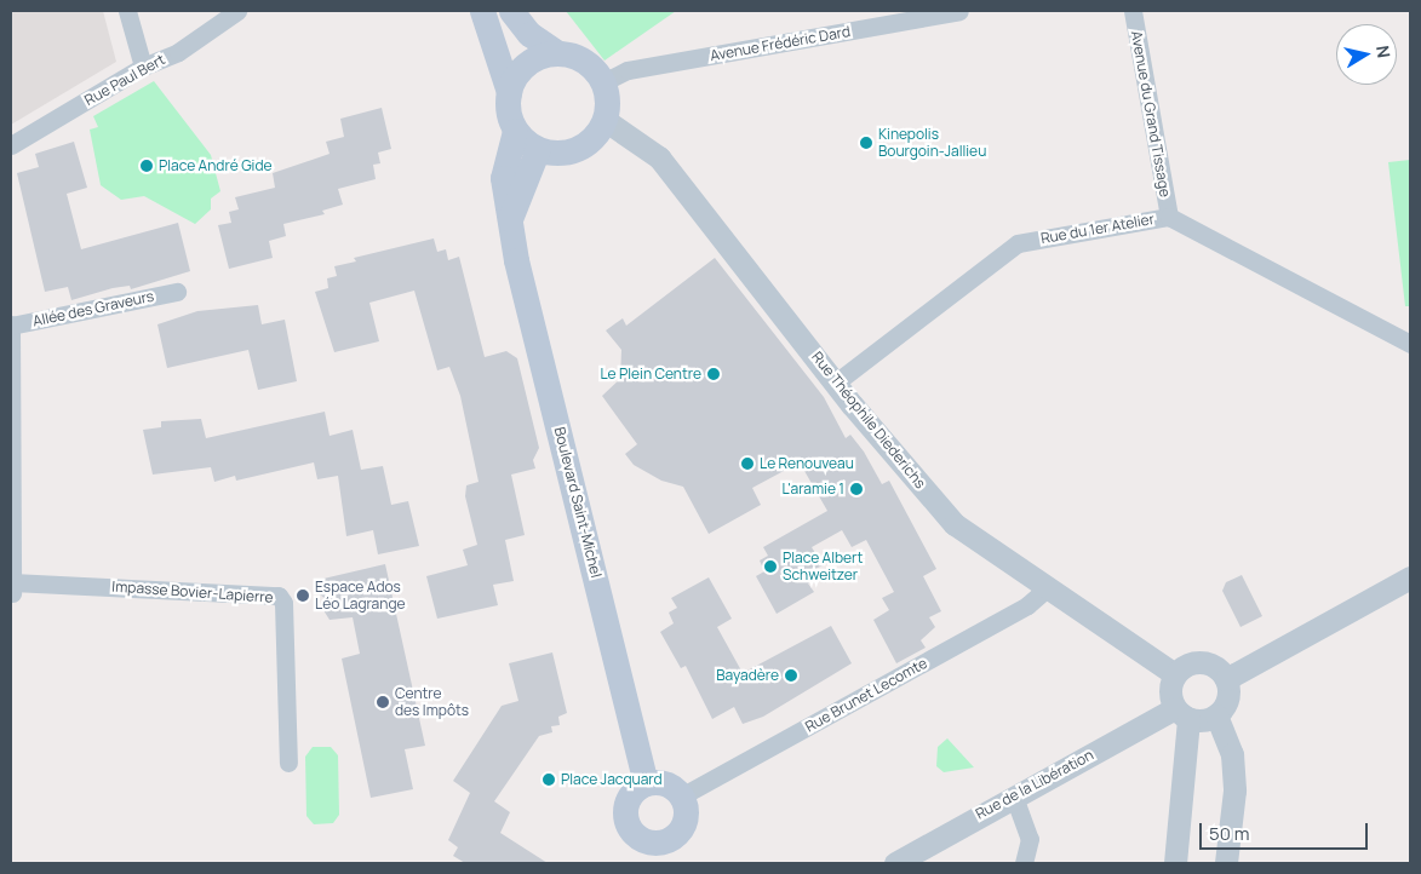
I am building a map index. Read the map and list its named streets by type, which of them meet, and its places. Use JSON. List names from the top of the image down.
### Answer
{
  "streets": {
    "main road": ["Boulevard Saint-Michel"],
    "street": [
      "Avenue Frédéric Dard",
      "Rue Paul Bert",
      "Avenue du Grand Tissage",
      "Rue du 1er Atelier",
      "Allée des Graveurs",
      "Rue Théophile Diederichs",
      "Impasse Bovier-Lapierre",
      "Rue Brunet Lecomte",
      "Rue de la Libération"
    ]
  },
  "crossings": [
    ["Avenue Frédéric Dard", "Rue Théophile Diederichs"],
    ["Avenue Frédéric Dard", "Boulevard Saint-Michel"],
    ["Avenue du Grand Tissage", "Rue du 1er Atelier"],
    ["Rue du 1er Atelier", "Rue Théophile Diederichs"],
    ["Allée des Graveurs", "Impasse Bovier-Lapierre"],
    ["Rue Théophile Diederichs", "Boulevard Saint-Michel"],
    ["Rue Théophile Diederichs", "Rue Brunet Lecomte"],
    ["Rue Théophile Diederichs", "Rue de la Libération"],
    ["Boulevard Saint-Michel", "Rue Brunet Lecomte"]
  ],
  "places": [
    "Kinepolis Bourgoin-Jallieu",
    "Place André Gide",
    "Le Plein Centre",
    "Le Renouveau",
    "L'aramie 1",
    "Place Albert Schweitzer",
    "Espace Ados Léo Lagrange",
    "Bayadère",
    "Centre des Impôts",
    "Place Jacquard"
  ],
  "scale_bar": "50 m",
  "north": "right"
}
